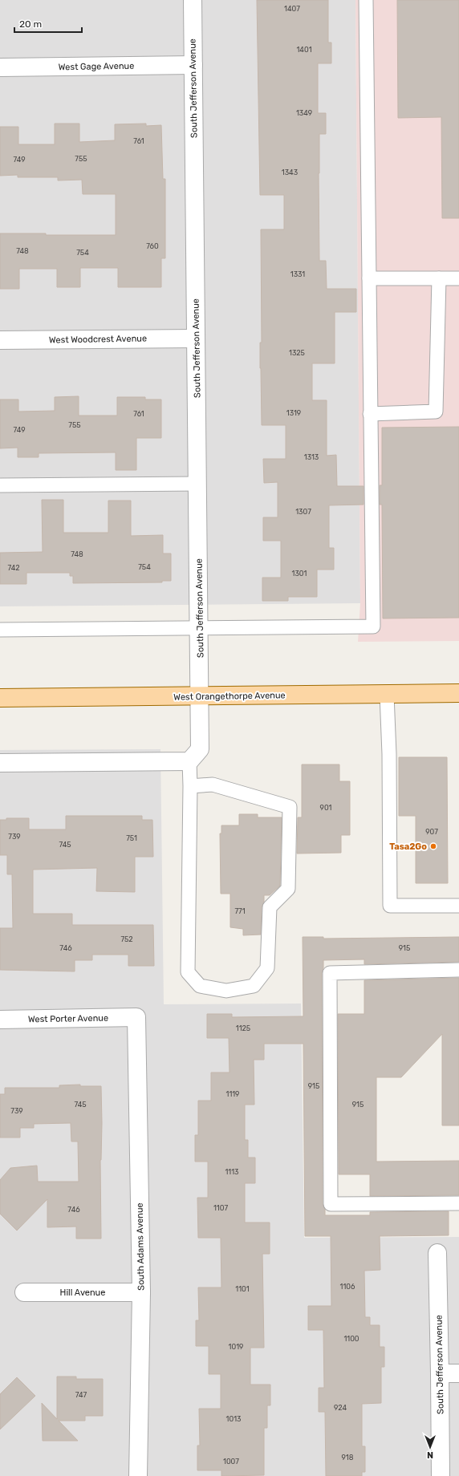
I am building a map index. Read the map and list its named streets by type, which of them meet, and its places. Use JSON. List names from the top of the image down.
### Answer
{
  "streets": {
    "main road": ["West Orangethorpe Avenue"],
    "street": [
      "West Gage Avenue",
      "South Jefferson Avenue",
      "West Woodcrest Avenue",
      "West Porter Avenue",
      "South Adams Avenue",
      "Hill Avenue"
    ]
  },
  "crossings": [
    ["West Gage Avenue", "South Jefferson Avenue"],
    ["South Jefferson Avenue", "West Woodcrest Avenue"],
    ["South Jefferson Avenue", "West Orangethorpe Avenue"],
    ["West Porter Avenue", "South Adams Avenue"],
    ["South Adams Avenue", "Hill Avenue"]
  ],
  "places": ["Tasa2Go"],
  "house_numbers": [
    "1407",
    "1401",
    "1349",
    "761",
    "755",
    "749",
    "1343",
    "760",
    "748",
    "754",
    "1331",
    "1325",
    "1319",
    "761",
    "755",
    "749",
    "1313",
    "1307",
    "748",
    "754",
    "742",
    "1301",
    "901",
    "907",
    "739",
    "751",
    "745",
    "771",
    "752",
    "746",
    "915",
    "1125",
    "915",
    "1119",
    "745",
    "915",
    "739",
    "1113",
    "1107",
    "746",
    "1106",
    "1101",
    "1100",
    "1019",
    "747",
    "924",
    "1013",
    "918",
    "1007"
  ],
  "scale_bar": "20 m",
  "north": "bottom"
}
